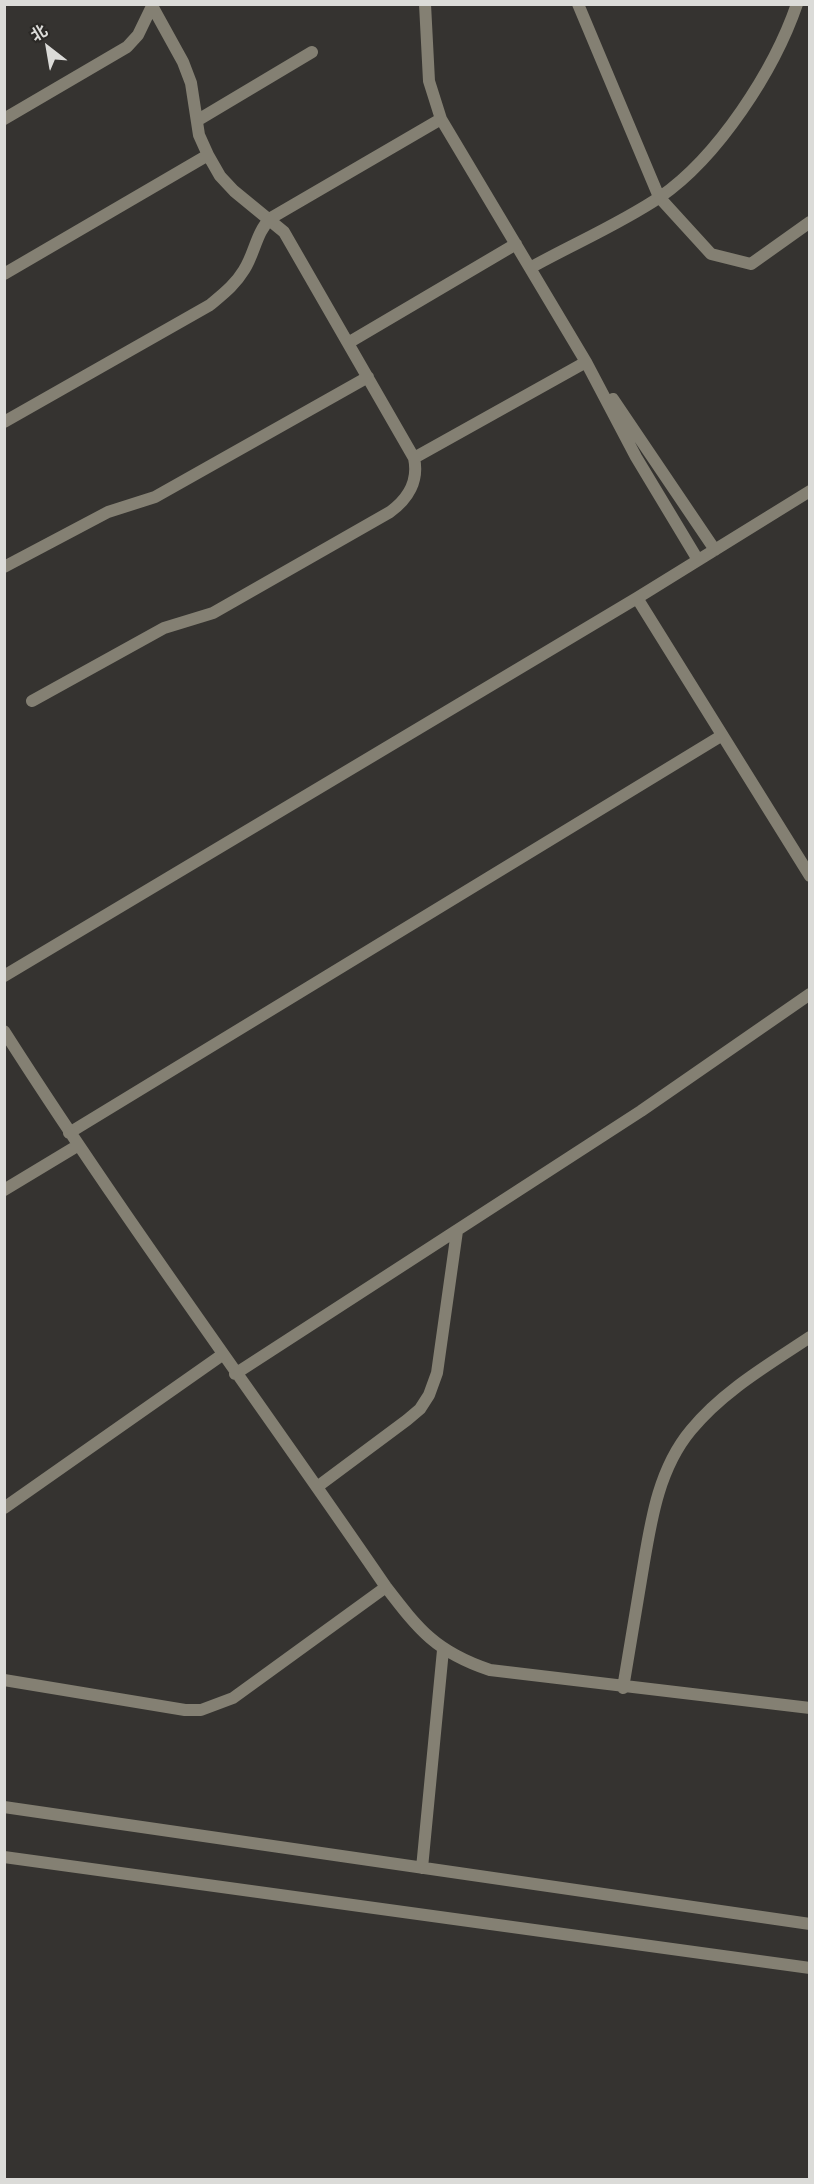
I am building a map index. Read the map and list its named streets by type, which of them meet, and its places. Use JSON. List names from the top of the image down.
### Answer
{
  "north": "top left"
}
